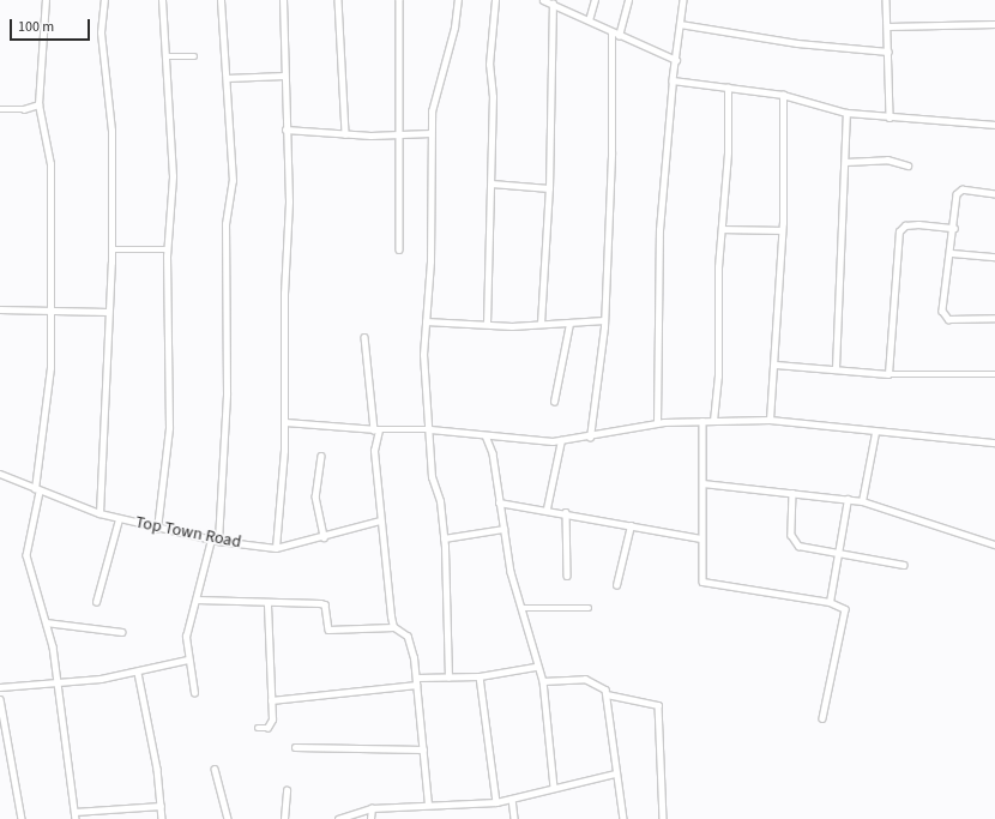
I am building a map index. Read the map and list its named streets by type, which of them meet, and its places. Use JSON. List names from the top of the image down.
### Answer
{
  "streets": {
    "street": ["Top Town Road"]
  },
  "scale_bar": "100 m"
}
